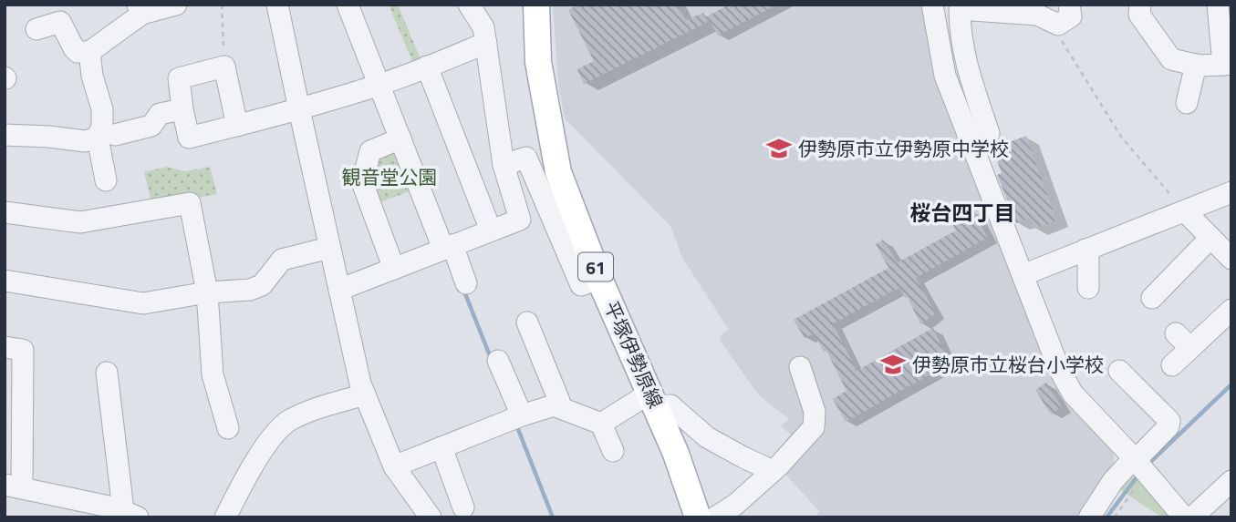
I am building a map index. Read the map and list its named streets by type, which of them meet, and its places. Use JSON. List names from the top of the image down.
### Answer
{
  "streets": {
    "main road": ["61", "平塚伊勢原線"]
  },
  "districts": ["桜台四丁目"],
  "parks": ["観音堂公園"],
  "places": {
    "school or university": ["伊勢原市立伊勢原中学校", "伊勢原市立桜台小学校"]
  }
}
